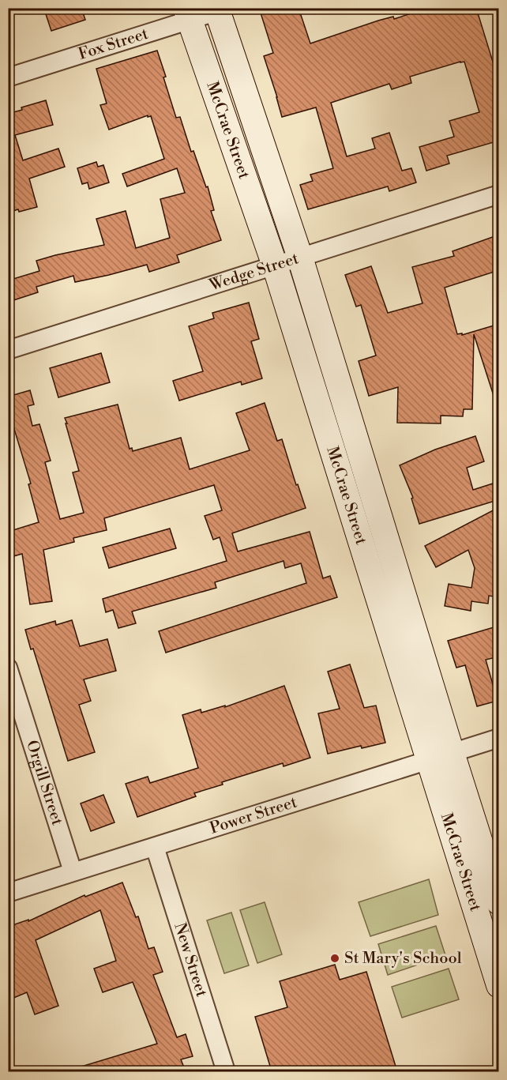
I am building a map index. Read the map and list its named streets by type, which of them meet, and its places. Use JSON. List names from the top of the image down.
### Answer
{
  "streets": {
    "main road": ["McCrae Street"],
    "street": [
      "Fox Street",
      "Wedge Street",
      "Orgill Street",
      "Power Street",
      "New Street"
    ]
  },
  "crossings": [
    ["Fox Street", "McCrae Street"],
    ["McCrae Street", "Wedge Street"],
    ["McCrae Street", "Power Street"],
    ["Orgill Street", "Power Street"],
    ["Power Street", "New Street"]
  ],
  "places": ["St Mary's School"]
}
